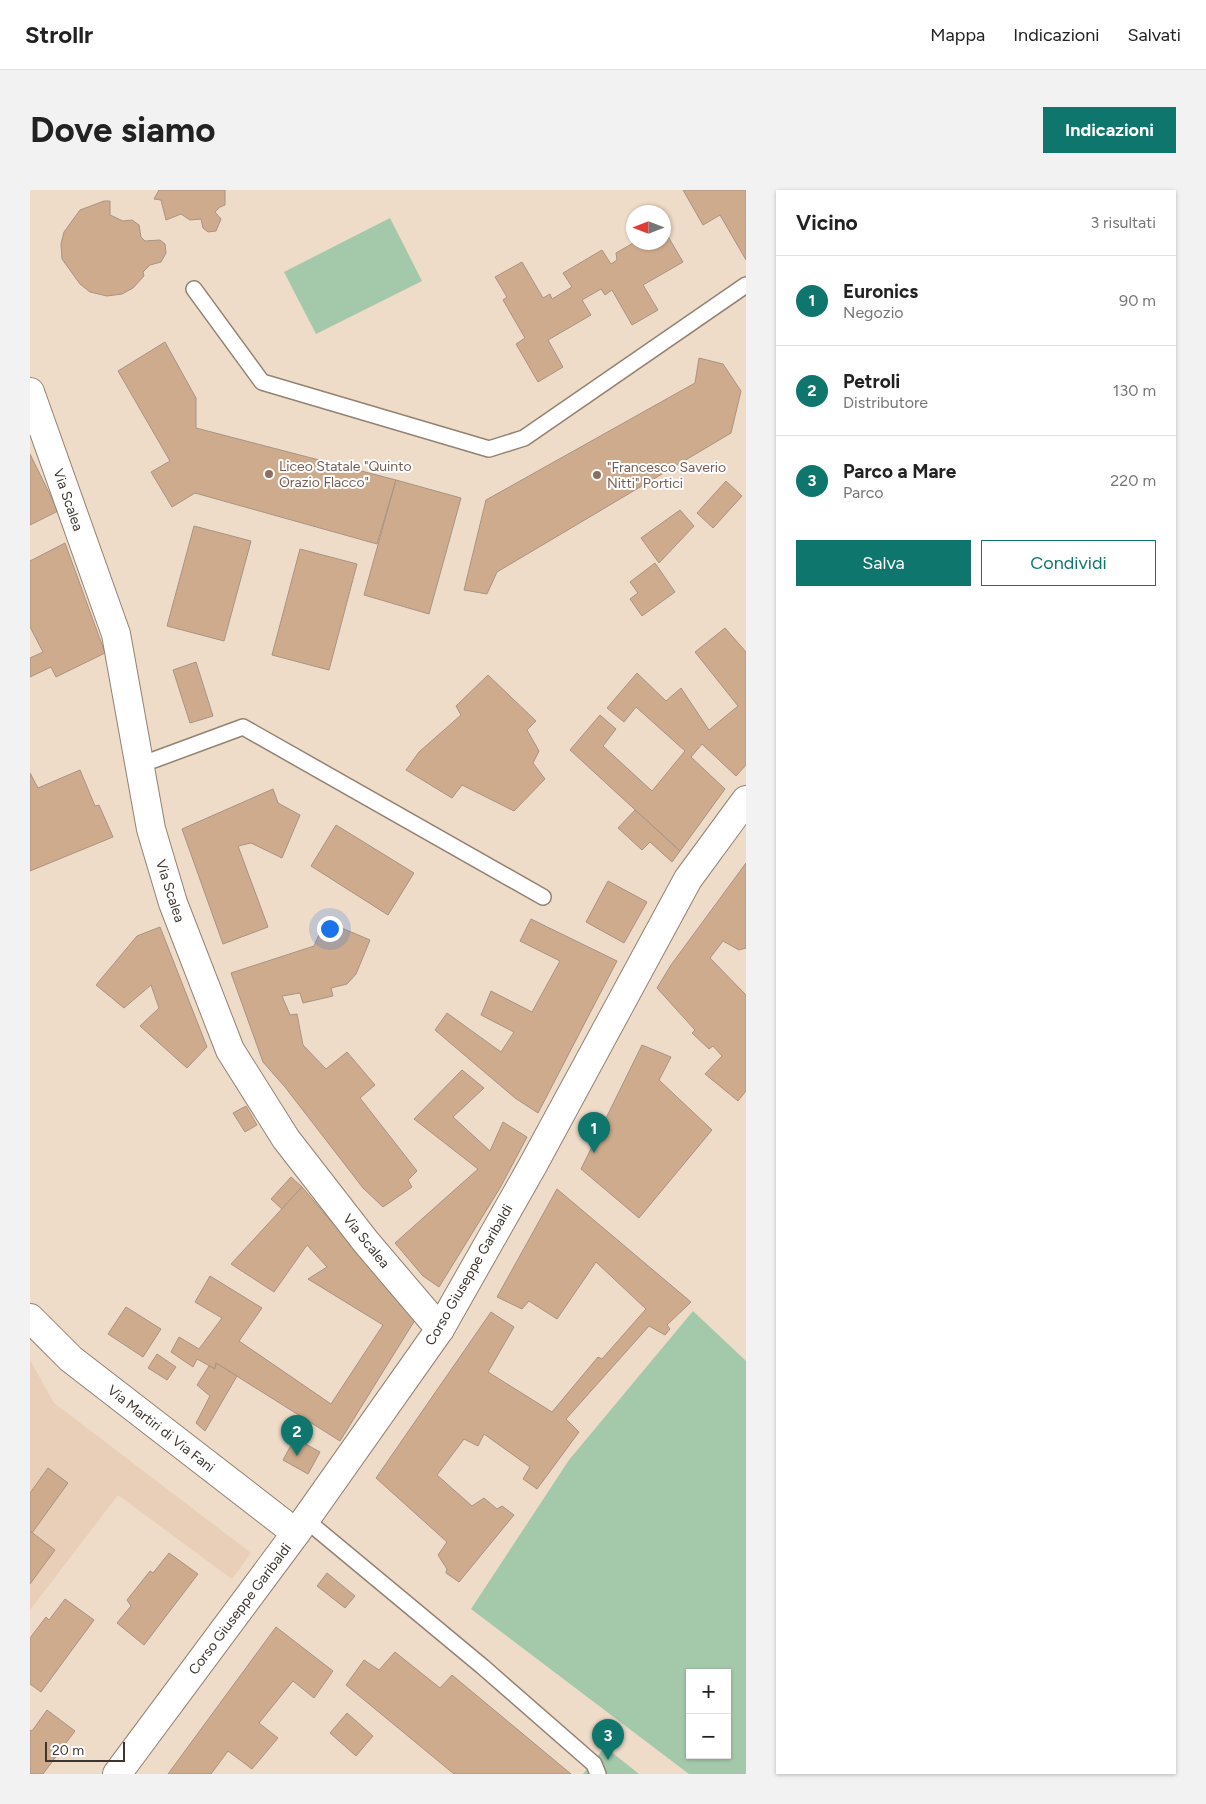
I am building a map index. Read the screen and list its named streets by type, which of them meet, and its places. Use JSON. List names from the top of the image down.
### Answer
{
  "streets": {
    "street": ["Via Scalea", "Corso Giuseppe Garibaldi", "Via Martiri di Via Fani"]
  },
  "crossings": [
    ["Via Scalea", "Corso Giuseppe Garibaldi"],
    ["Corso Giuseppe Garibaldi", "Via Martiri di Via Fani"]
  ],
  "places": ["Liceo Statale \"Quinto Orazio Flacco\"", "\"Francesco Saverio Nitti\" Portici"],
  "scale_bar": "20 m",
  "north": "left",
  "page": {
    "header": "Strollr",
    "nav": ["Mappa", "Indicazioni", "Salvati"],
    "buttons": [
      "Indicazioni",
      ["Salva", "Condividi"]
    ],
    "title": "Dove siamo",
    "heading": ["Vicino", "3 risultati"],
    "list": [
      {
        "mark": "1",
        "name": "Euronics",
        "note": "Negozio",
        "value": "90 m"
      },
      {
        "mark": "2",
        "name": "Petroli",
        "note": "Distributore",
        "value": "130 m"
      },
      {
        "mark": "3",
        "name": "Parco a Mare",
        "note": "Parco",
        "value": "220 m"
      }
    ],
    "pins": ["1", "2", "3"],
    "map_buttons": ["+", "−"],
    "scale": "20 m"
  }
}
